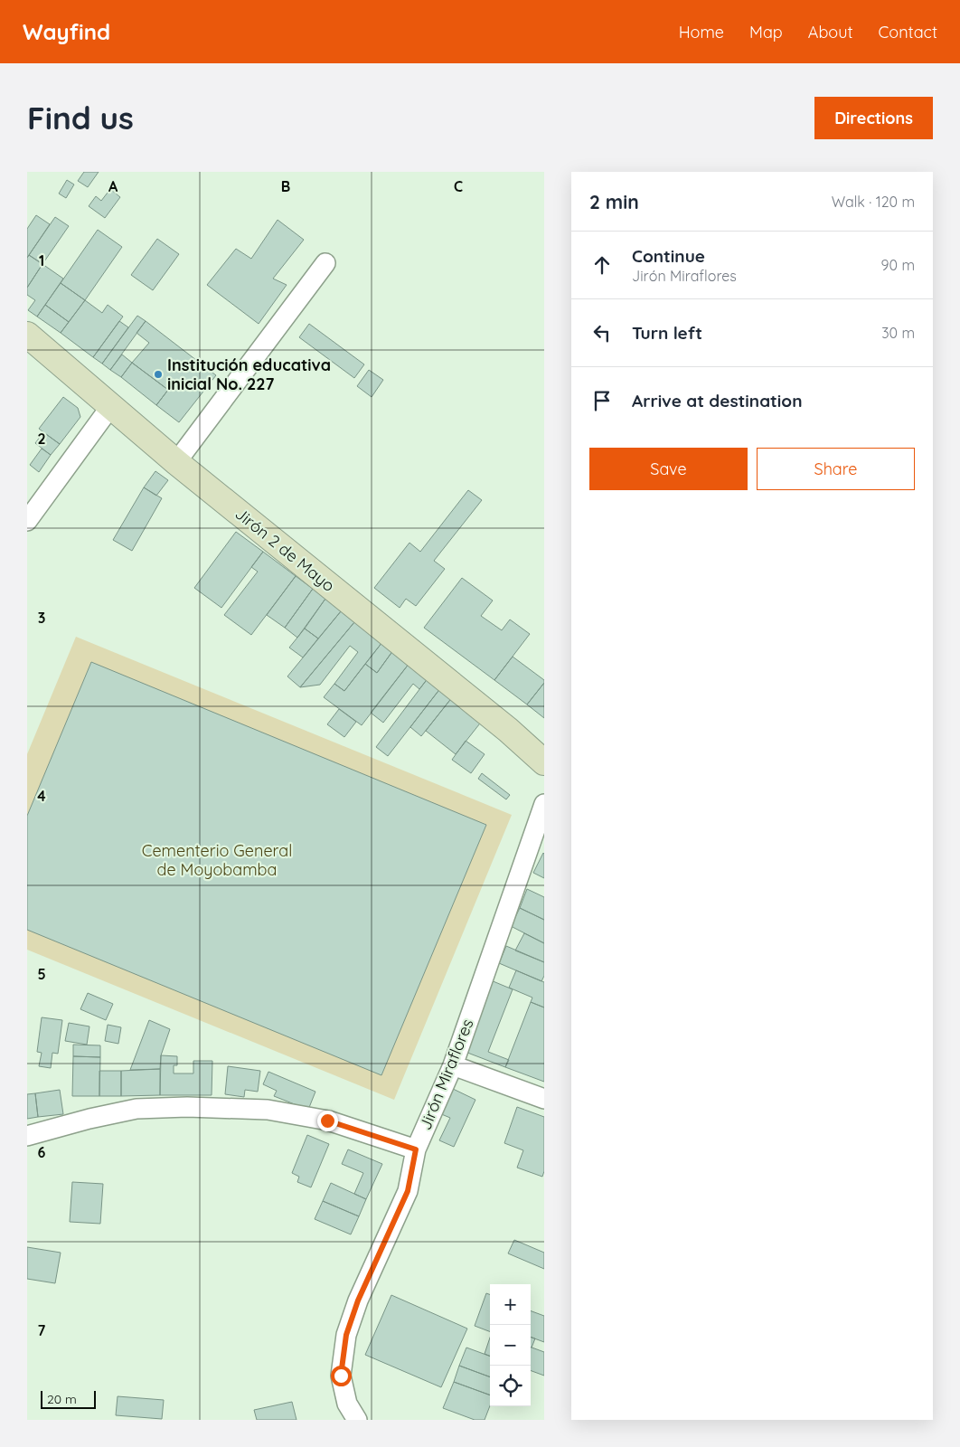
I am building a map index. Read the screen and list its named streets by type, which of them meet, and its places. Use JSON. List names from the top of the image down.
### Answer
{
  "streets": {
    "main road": ["Jirón 2 de Mayo"],
    "street": ["Jirón Miraflores"]
  },
  "parks": ["Cementerio General de Moyobamba"],
  "places": ["Institución educativa inicial No. 227"],
  "scale_bar": "20 m",
  "page": {
    "header": "Wayfind",
    "nav": [
      "Home",
      "Map",
      "About",
      "Contact"
    ],
    "buttons": [
      "Directions",
      ["Save", "Share"]
    ],
    "title": "Find us",
    "heading": ["2 min", "Walk · 120 m"],
    "list": [
      ["Continue", "Jirón Miraflores", "90 m"],
      ["Turn left", "30 m"],
      "Arrive at destination"
    ],
    "map_buttons": ["+", "−"],
    "scale": "20 m"
  },
  "grid": {
    "columns": ["A", "B", "C"],
    "rows": [
      "1",
      "2",
      "3",
      "4",
      "5",
      "6",
      "7"
    ]
  }
}
